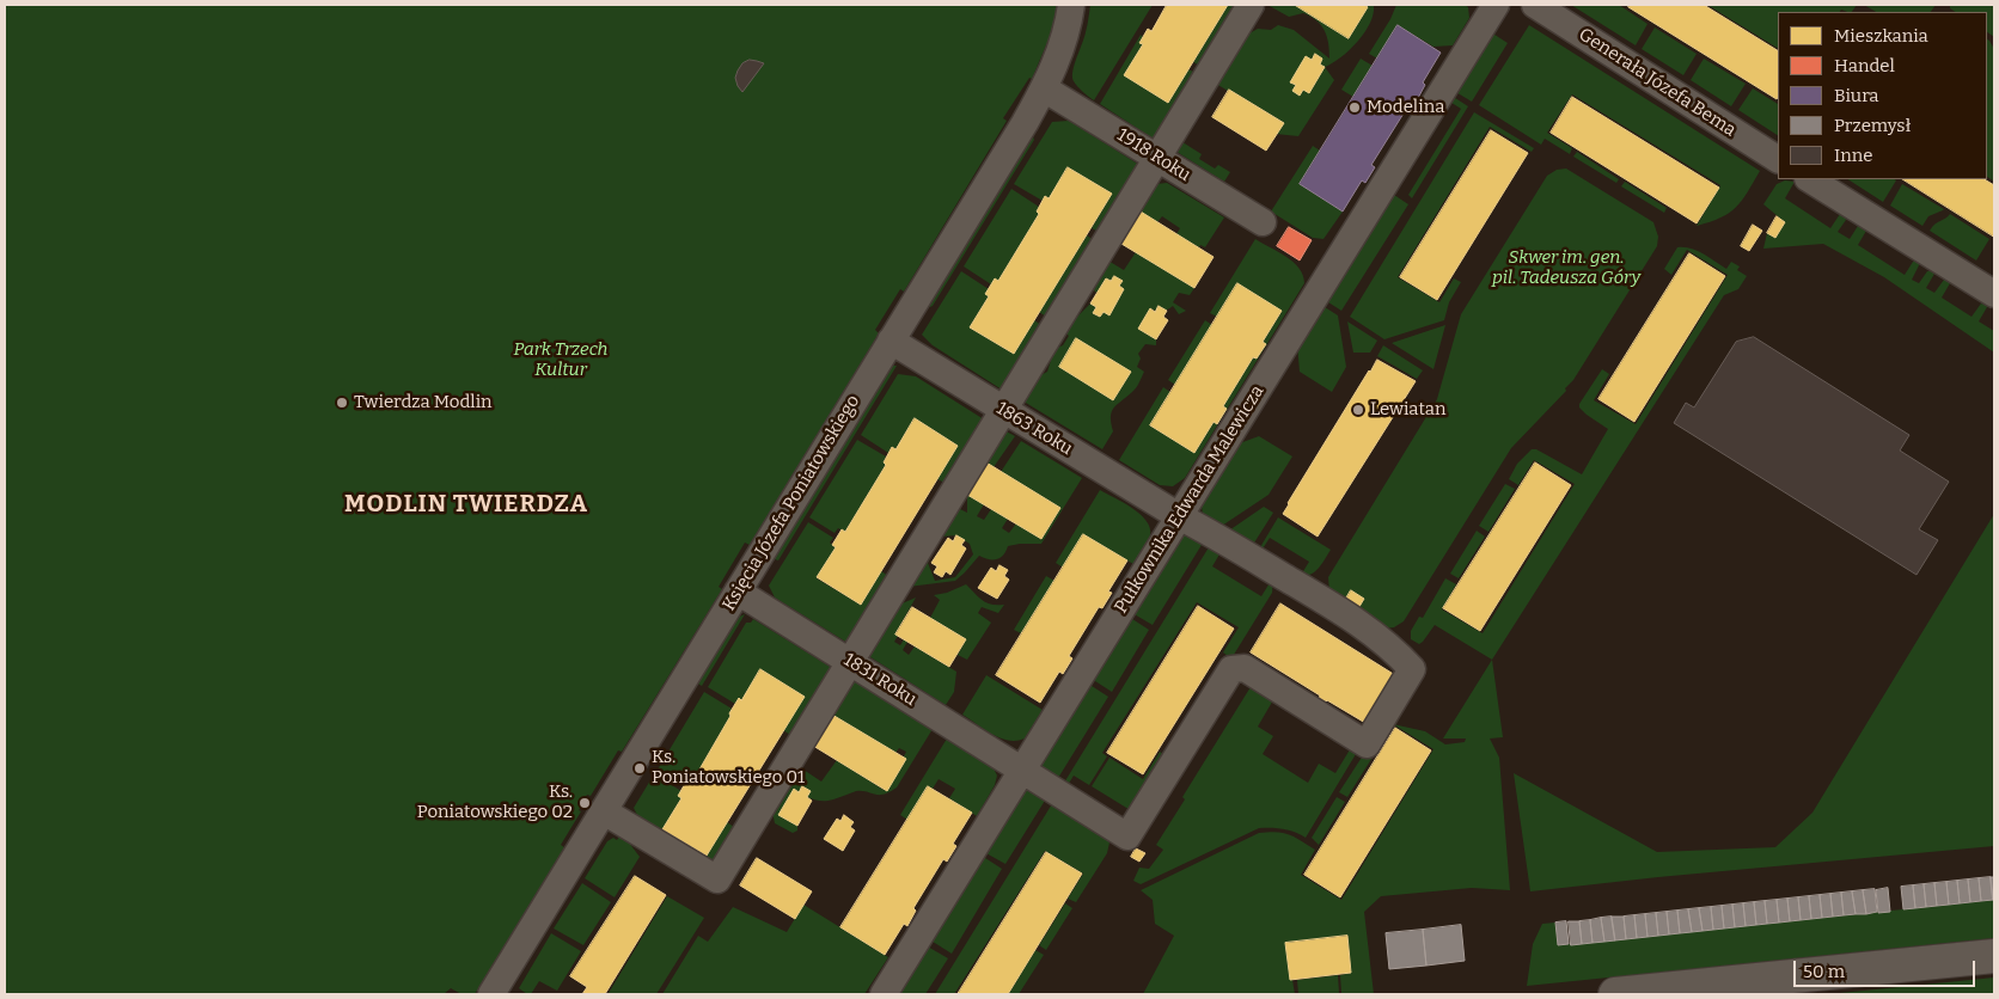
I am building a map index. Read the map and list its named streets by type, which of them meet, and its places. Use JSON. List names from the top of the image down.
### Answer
{
  "streets": {
    "street": [
      "Generała Józefa Bema",
      "1918 Roku",
      "1863 Roku",
      "Pułkownika Edwarda Malewicza",
      "Księcia Józefa Poniatowskiego",
      "1831 Roku"
    ]
  },
  "crossings": [
    ["1918 Roku", "Księcia Józefa Poniatowskiego"],
    ["1863 Roku", "Pułkownika Edwarda Malewicza"],
    ["1863 Roku", "Księcia Józefa Poniatowskiego"],
    ["1863 Roku", "1831 Roku"],
    ["Pułkownika Edwarda Malewicza", "1831 Roku"],
    ["Księcia Józefa Poniatowskiego", "1831 Roku"]
  ],
  "districts": ["MODLIN TWIERDZA"],
  "parks": ["Skwer im. gen. pil. Tadeusza Góry", "Park Trzech Kultur"],
  "places": [
    "Modelina",
    "Twierdza Modlin",
    "Lewiatan",
    "Ks. Poniatowskiego 01",
    "Ks. Poniatowskiego 02"
  ],
  "legend": [
    "Mieszkania",
    "Handel",
    "Biura",
    "Przemysł",
    "Inne"
  ],
  "scale_bar": "50 m"
}
